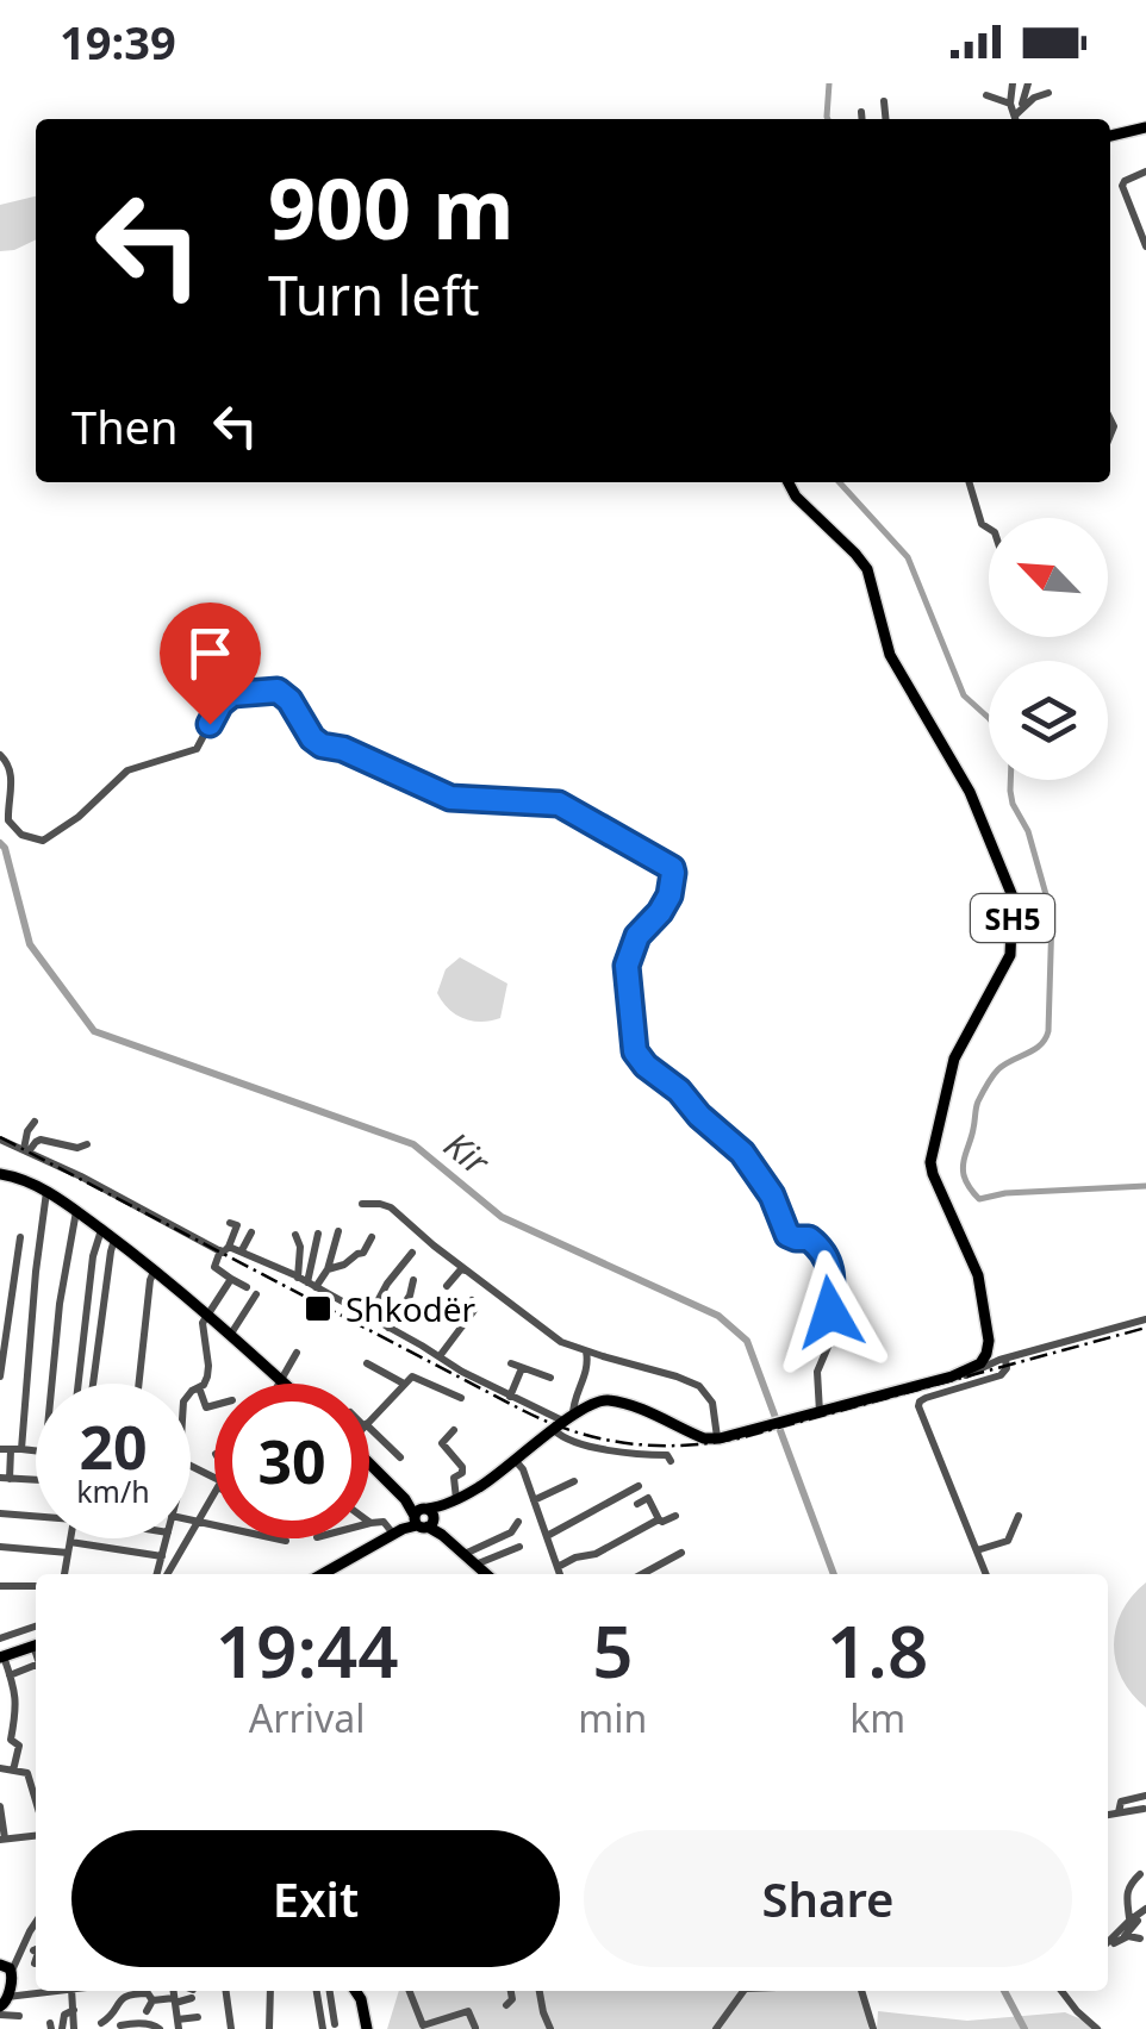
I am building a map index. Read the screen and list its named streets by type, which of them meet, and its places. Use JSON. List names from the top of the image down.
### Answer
{
  "streets": {
    "main road": ["SH5"]
  },
  "water": ["Kir"],
  "places": {
    "transit": ["Shkodër"]
  },
  "north": "top left",
  "page": {
    "status": "19:39",
    "turn": ["900 m", "Turn left"],
    "then": "Then",
    "speed": "20 km/h",
    "limit": "30",
    "eta": [
      "19:44",
      "Arrival",
      "5",
      "min",
      "1.8",
      "km"
    ],
    "buttons": ["Exit", "Share"]
  }
}
